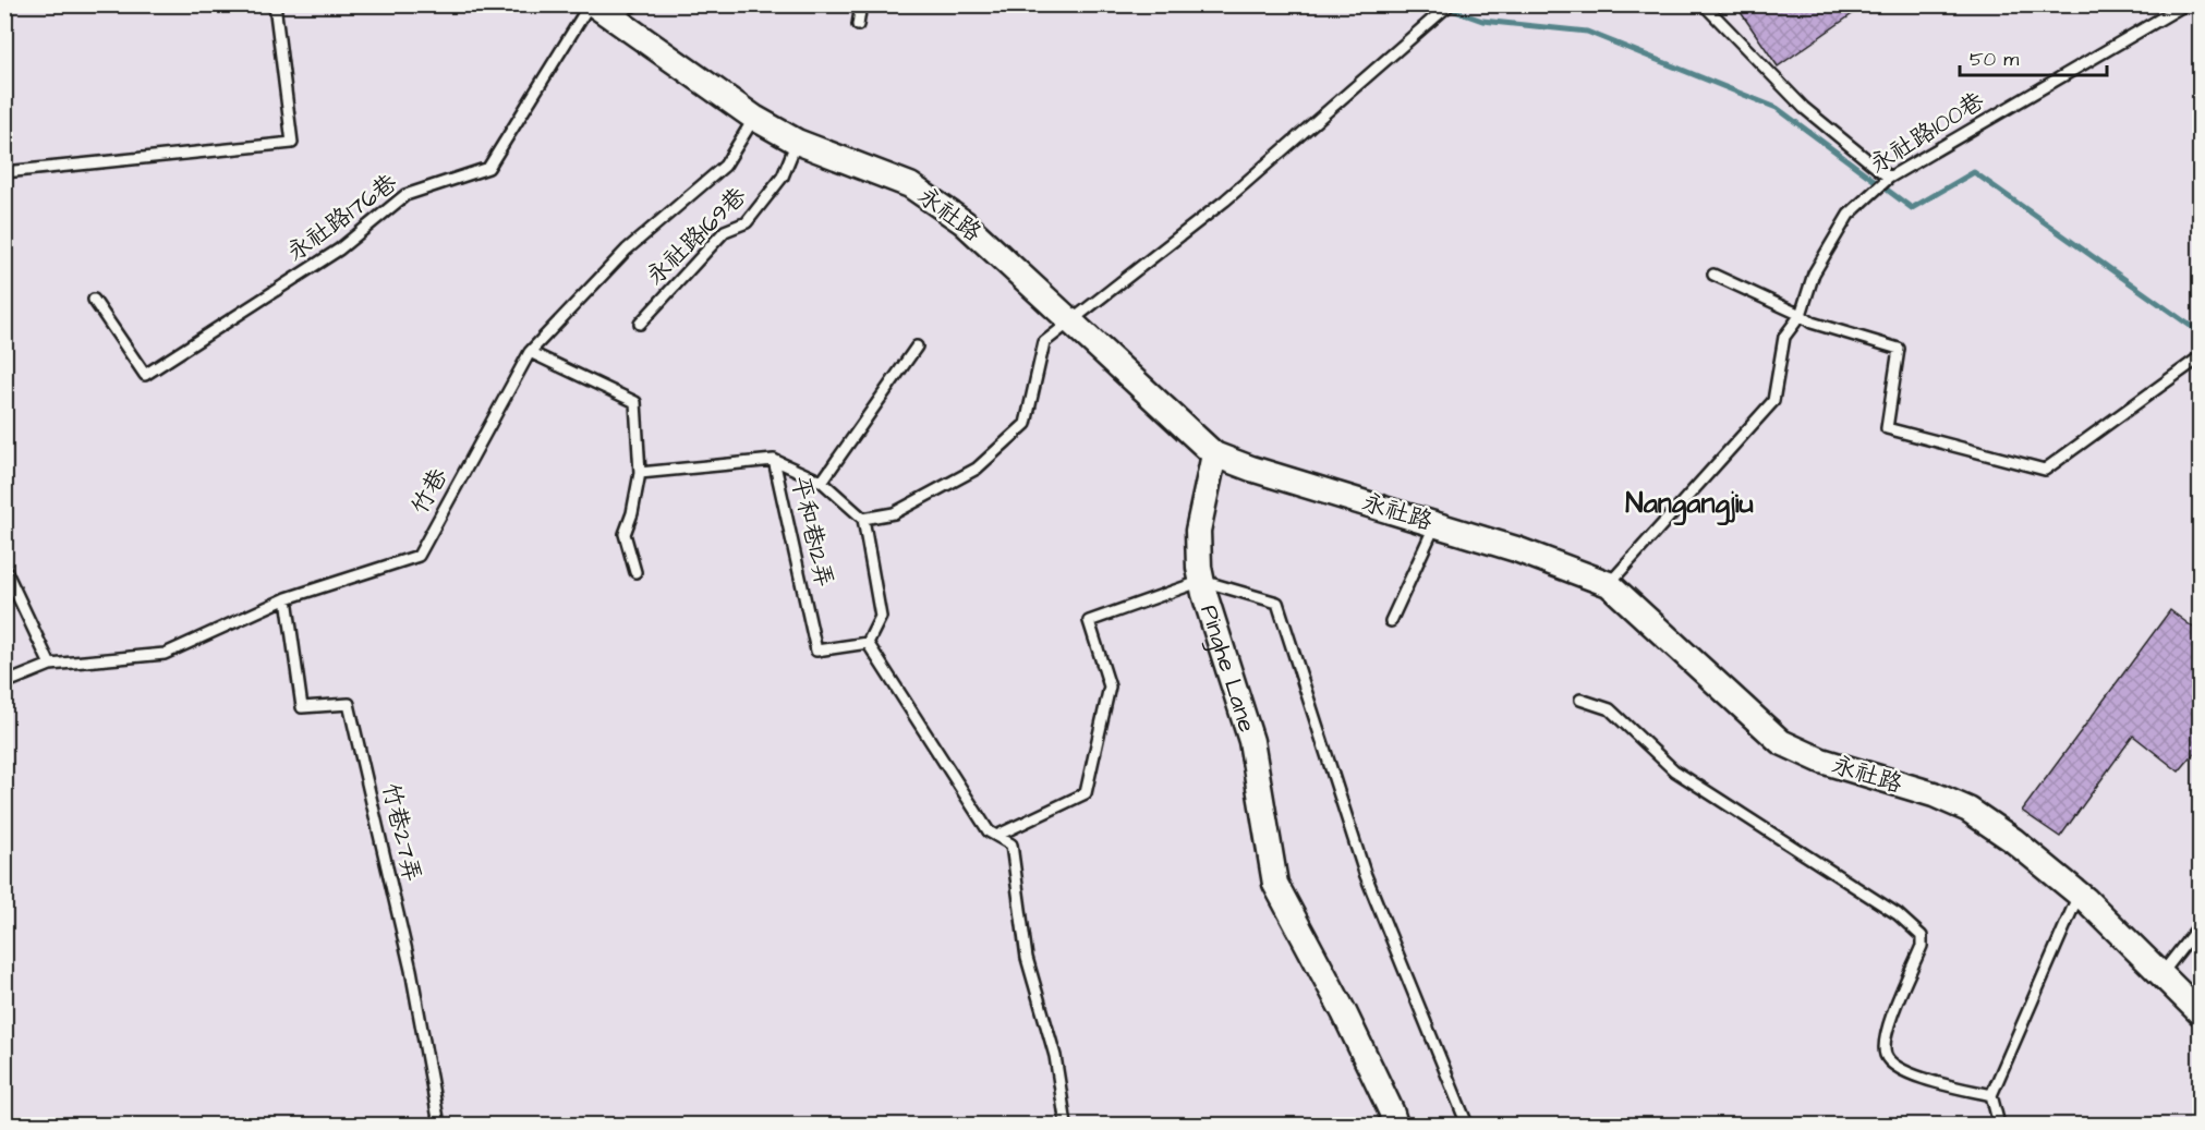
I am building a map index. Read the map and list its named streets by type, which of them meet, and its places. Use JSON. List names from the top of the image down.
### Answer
{
  "streets": {
    "street": ["永社路", "Pinghe Lane"],
    "lane": [
      "永社路100巷",
      "永社路176巷",
      "永社路169巷",
      "竹巷",
      "平和巷12弄",
      "竹巷27弄"
    ]
  },
  "crossings": [
    ["永社路100巷", "永社路"],
    ["永社路", "永社路176巷"],
    ["永社路", "永社路169巷"],
    ["永社路", "竹巷"],
    ["永社路", "Pinghe Lane"],
    ["竹巷", "竹巷27弄"]
  ],
  "districts": ["Nangangjiu"],
  "scale_bar": "50 m"
}
